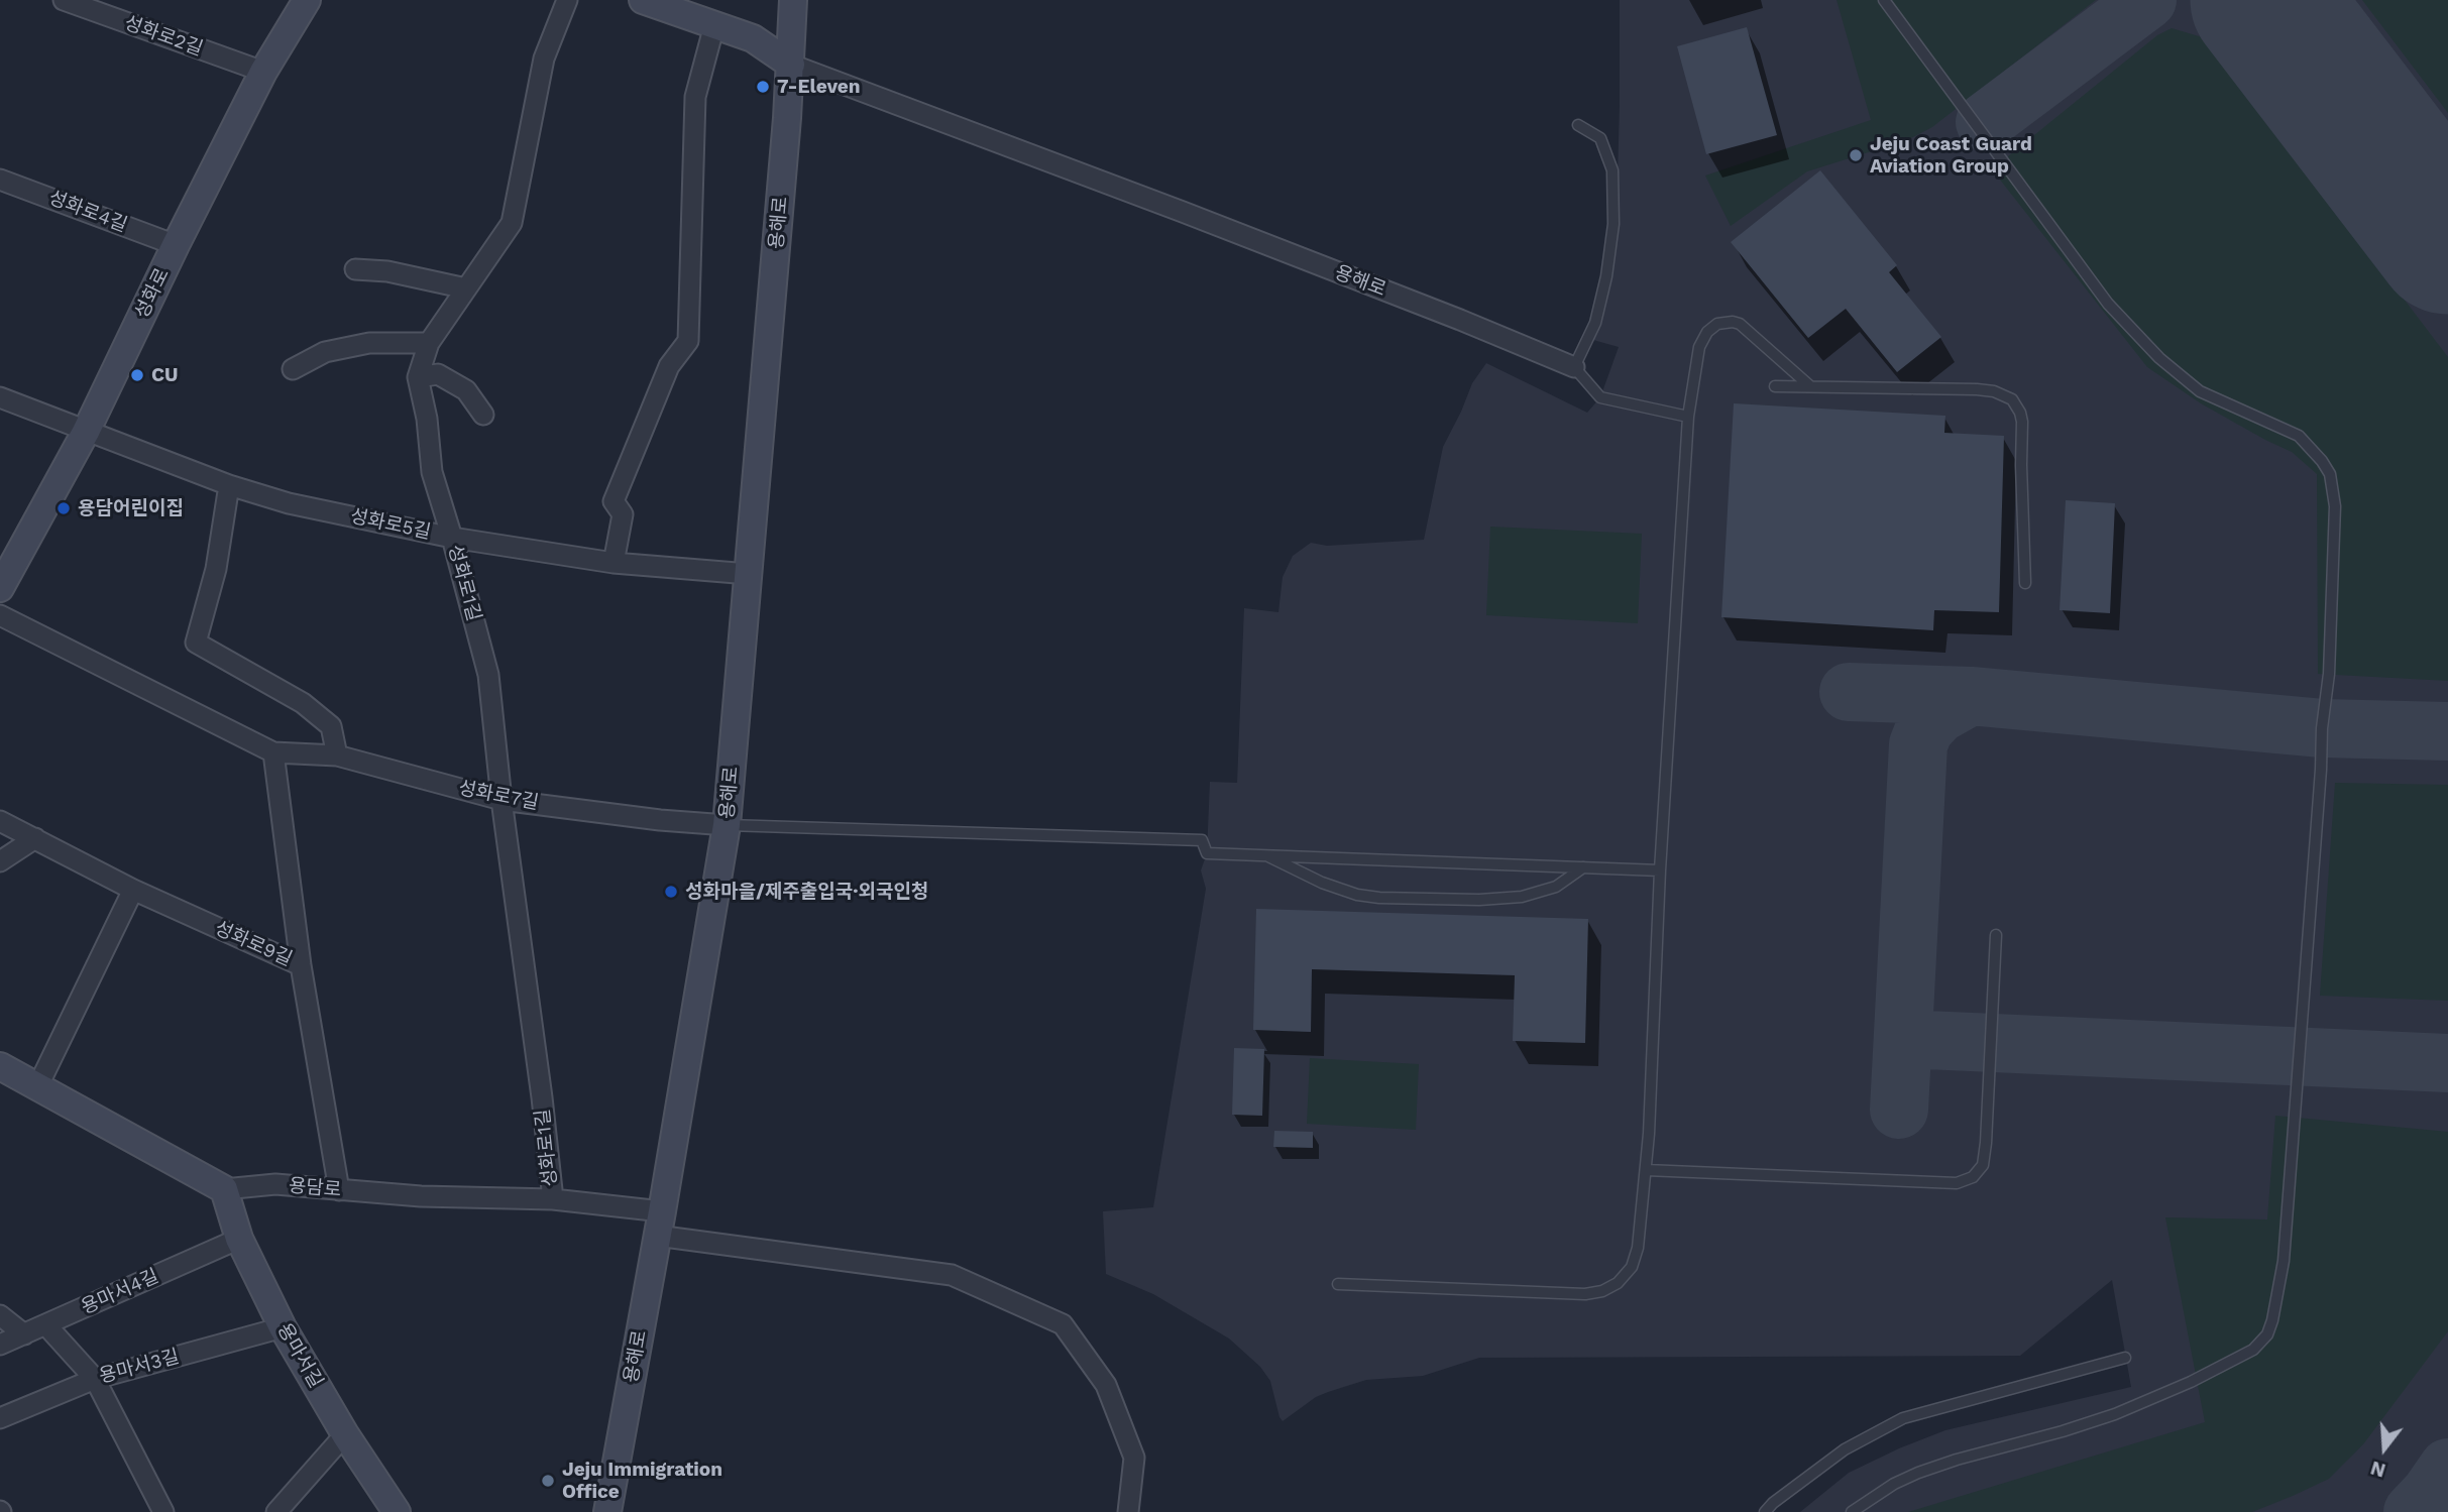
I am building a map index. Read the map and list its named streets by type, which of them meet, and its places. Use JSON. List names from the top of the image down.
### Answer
{
  "streets": {
    "main road": ["용해로", "성화로", "용마서길"],
    "street": [
      "성화로2길",
      "성화로4길",
      "성화로5길",
      "성화로1길",
      "성화로7길",
      "성화로9길",
      "용담로",
      "용마서4길",
      "용마서3길"
    ]
  },
  "crossings": [
    ["성화로2길", "성화로"],
    ["성화로4길", "성화로"],
    ["용해로", "성화로5길"],
    ["용해로", "성화로7길"],
    ["용해로", "용담로"],
    ["성화로", "성화로5길"],
    ["성화로5길", "성화로1길"],
    ["성화로1길", "성화로7길"],
    ["성화로1길", "용담로"],
    ["성화로9길", "용담로"],
    ["용담로", "용마서길"],
    ["용마서4길", "용마서길"],
    ["용마서길", "용마서3길"]
  ],
  "places": [
    "7-Eleven",
    "Jeju Coast Guard Aviation Group",
    "CU",
    "용담어린이집",
    "성화마을/제주출입국·외국인청",
    "Jeju Immigration Office"
  ],
  "north": "bottom"
}
